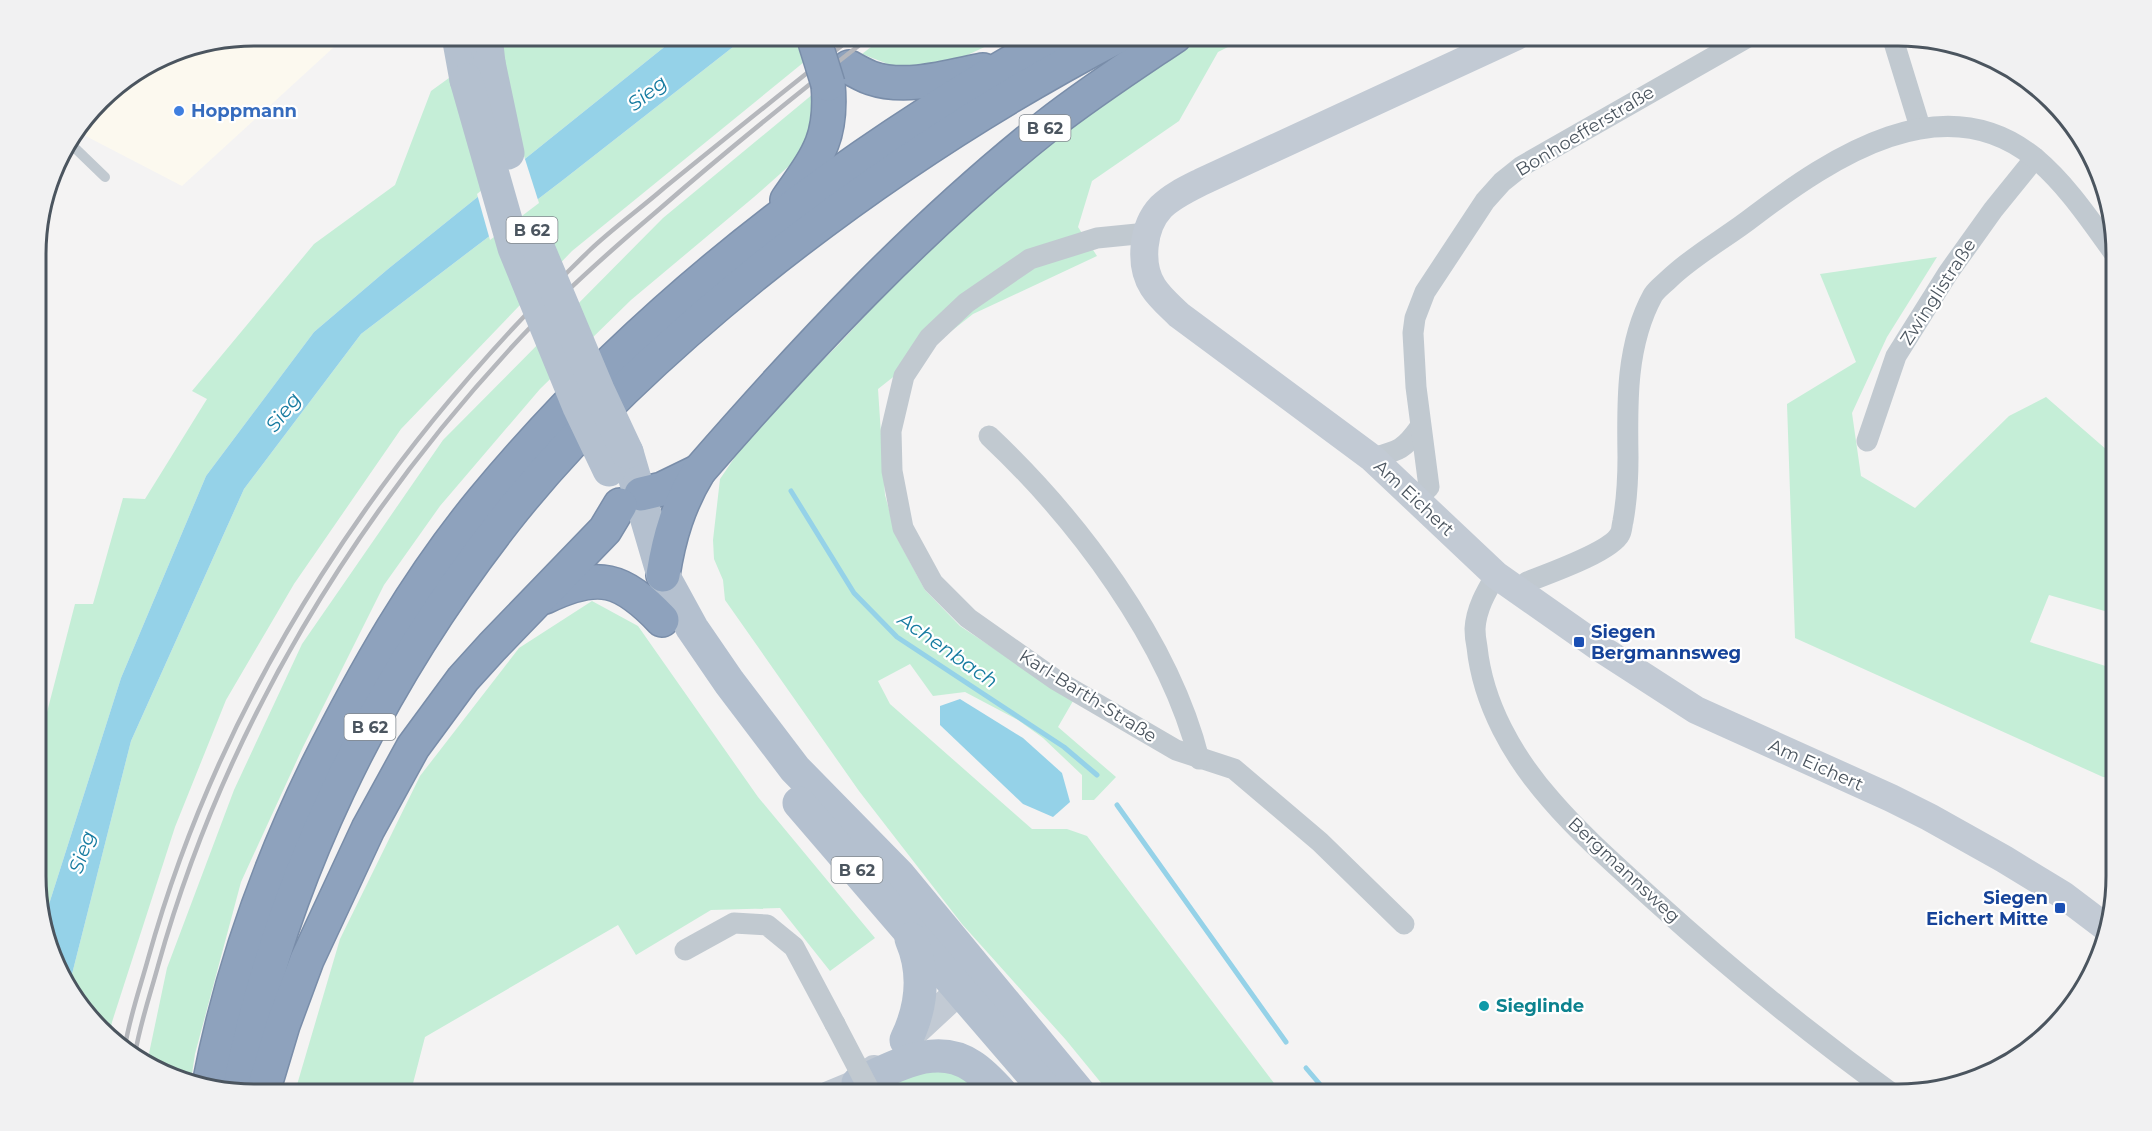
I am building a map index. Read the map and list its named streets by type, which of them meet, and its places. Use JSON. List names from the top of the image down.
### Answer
{
  "streets": {
    "highway": ["B 62"],
    "street": [
      "Bonhoefferstraße",
      "Zwinglistraße",
      "Am Eichert",
      "Karl-Barth-Straße",
      "Bergmannsweg"
    ]
  },
  "crossings": [
    ["Bonhoefferstraße", "Am Eichert"],
    ["Am Eichert", "Karl-Barth-Straße"],
    ["Am Eichert", "Bergmannsweg"]
  ],
  "water": ["Sieg", "Achenbach"],
  "places": {
    "other": ["Hoppmann", "Sieglinde"],
    "transit": ["Siegen Bergmannsweg", "Siegen Eichert Mitte"]
  }
}
